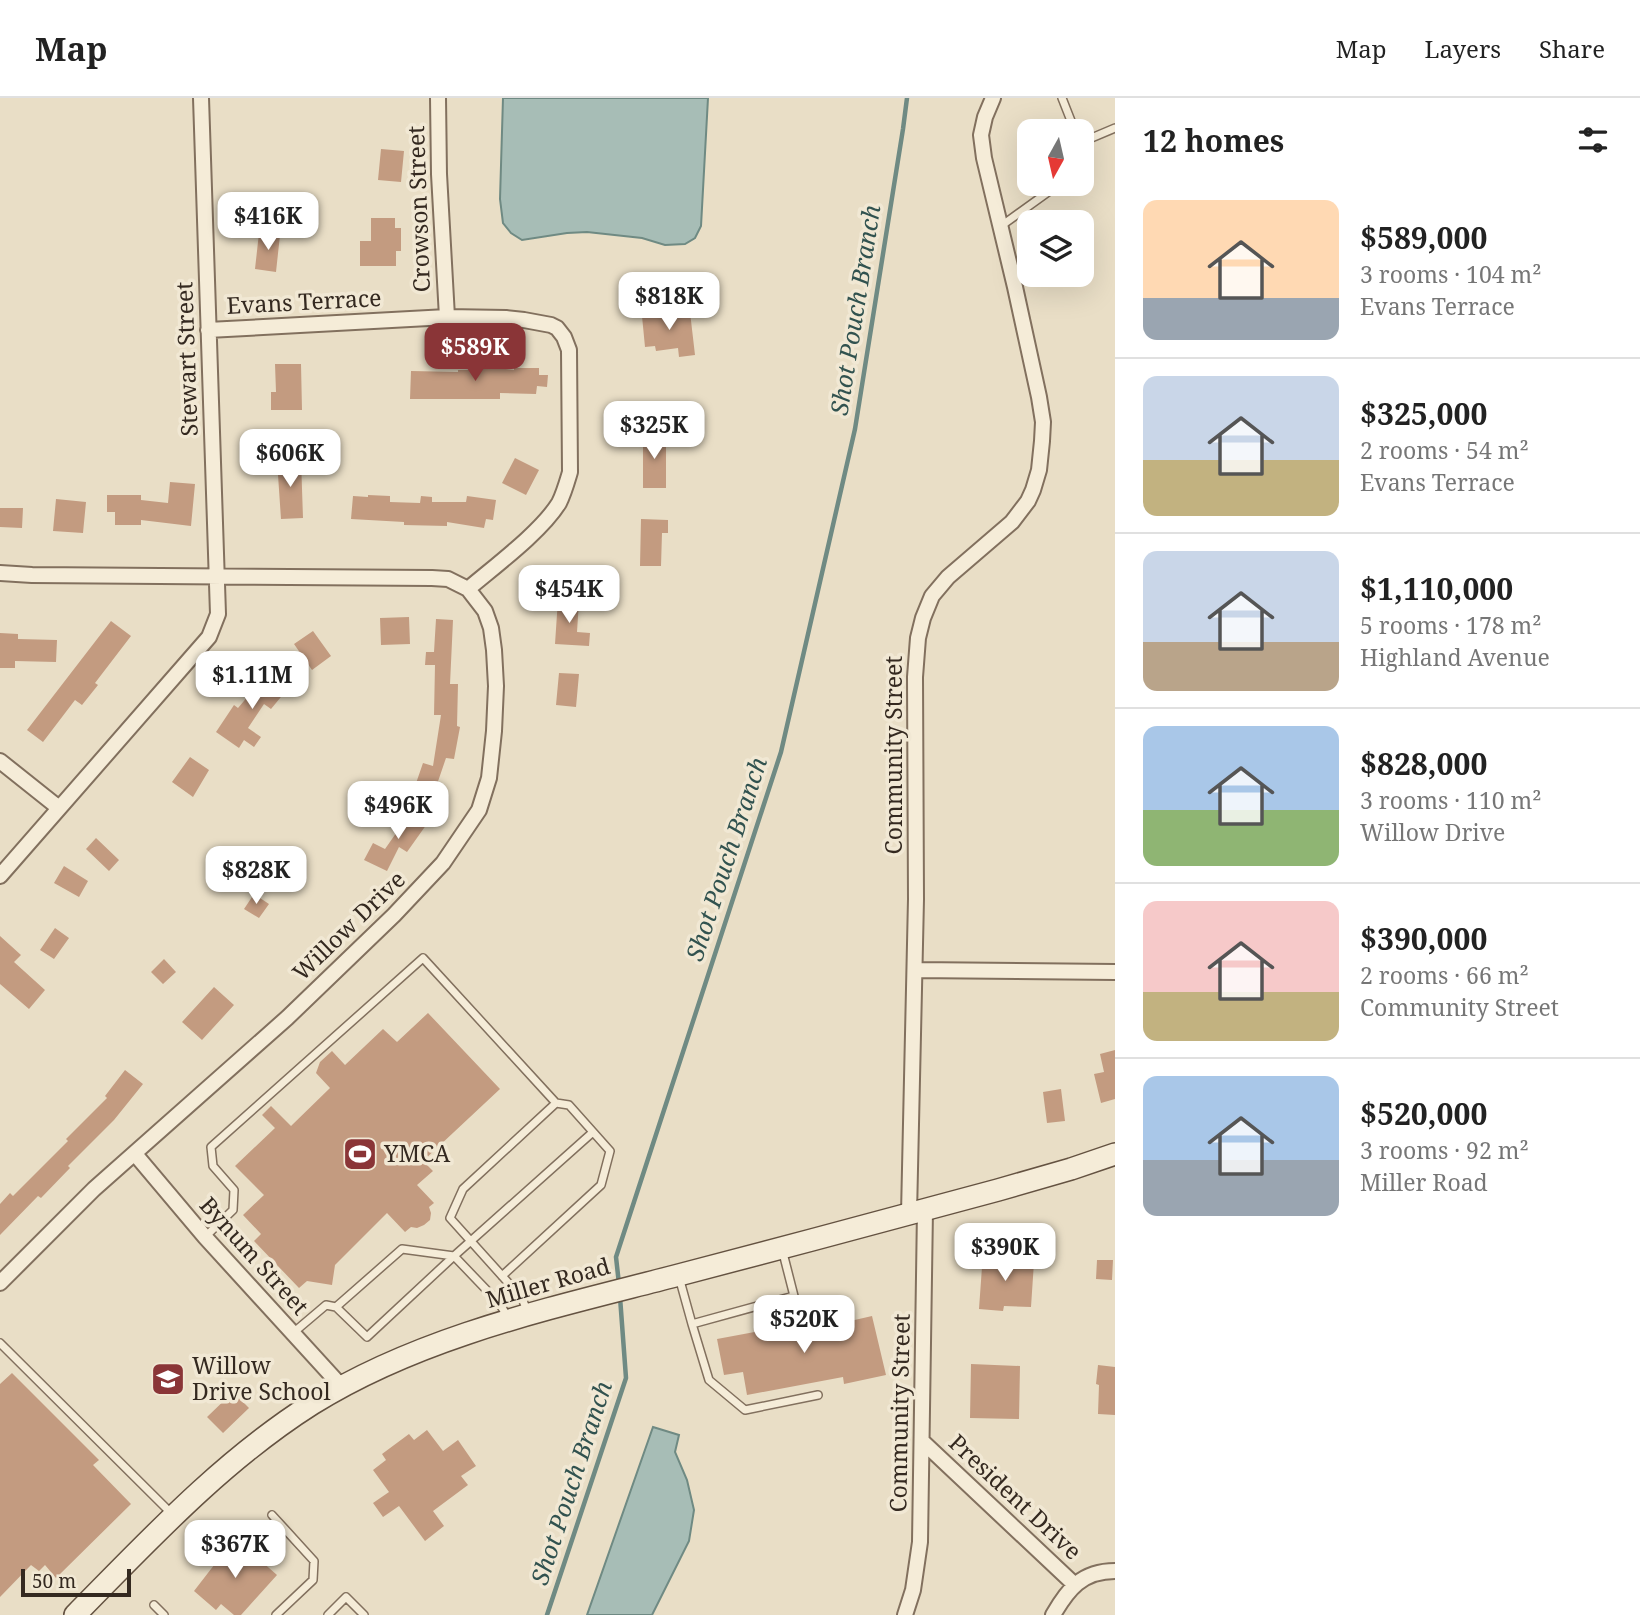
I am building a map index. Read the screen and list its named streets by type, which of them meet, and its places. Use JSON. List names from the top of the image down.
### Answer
{
  "streets": {
    "main road": ["Miller Road"],
    "street": [
      "Crowson Street",
      "Evans Terrace",
      "Stewart Street",
      "Community Street",
      "Willow Drive",
      "Bynum Street",
      "President Drive"
    ]
  },
  "crossings": [
    ["Crowson Street", "Evans Terrace"],
    ["Evans Terrace", "Stewart Street"],
    ["Evans Terrace", "Willow Drive"],
    ["Community Street", "Miller Road"],
    ["Community Street", "President Drive"],
    ["Willow Drive", "Bynum Street"],
    ["Bynum Street", "Miller Road"]
  ],
  "water": ["Shot Pouch Branch"],
  "places": {
    "sports": ["YMCA"],
    "school or university": ["Willow Drive School"]
  },
  "scale_bar": "50 m",
  "north": "bottom",
  "page": {
    "header": "Map",
    "nav": ["Map", "Layers", "Share"],
    "heading": "12 homes",
    "list": [
      {
        "name": "$589,000",
        "note": "3 rooms · 104 m² · Evans Terrace"
      },
      {
        "name": "$325,000",
        "note": "2 rooms · 54 m² · Evans Terrace"
      },
      {
        "name": "$1,110,000",
        "note": "5 rooms · 178 m² · Highland Avenue"
      },
      {
        "name": "$828,000",
        "note": "3 rooms · 110 m² · Willow Drive"
      },
      {
        "name": "$390,000",
        "note": "2 rooms · 66 m² · Community Street"
      },
      {
        "name": "$520,000",
        "note": "3 rooms · 92 m² · Miller Road"
      }
    ],
    "price": [
      "$416K",
      "$818K",
      "$589K",
      "$325K",
      "$606K",
      "$454K",
      "$1.11M",
      "$496K",
      "$828K",
      "$390K",
      "$520K",
      "$367K"
    ],
    "scale": "50 m"
  }
}
